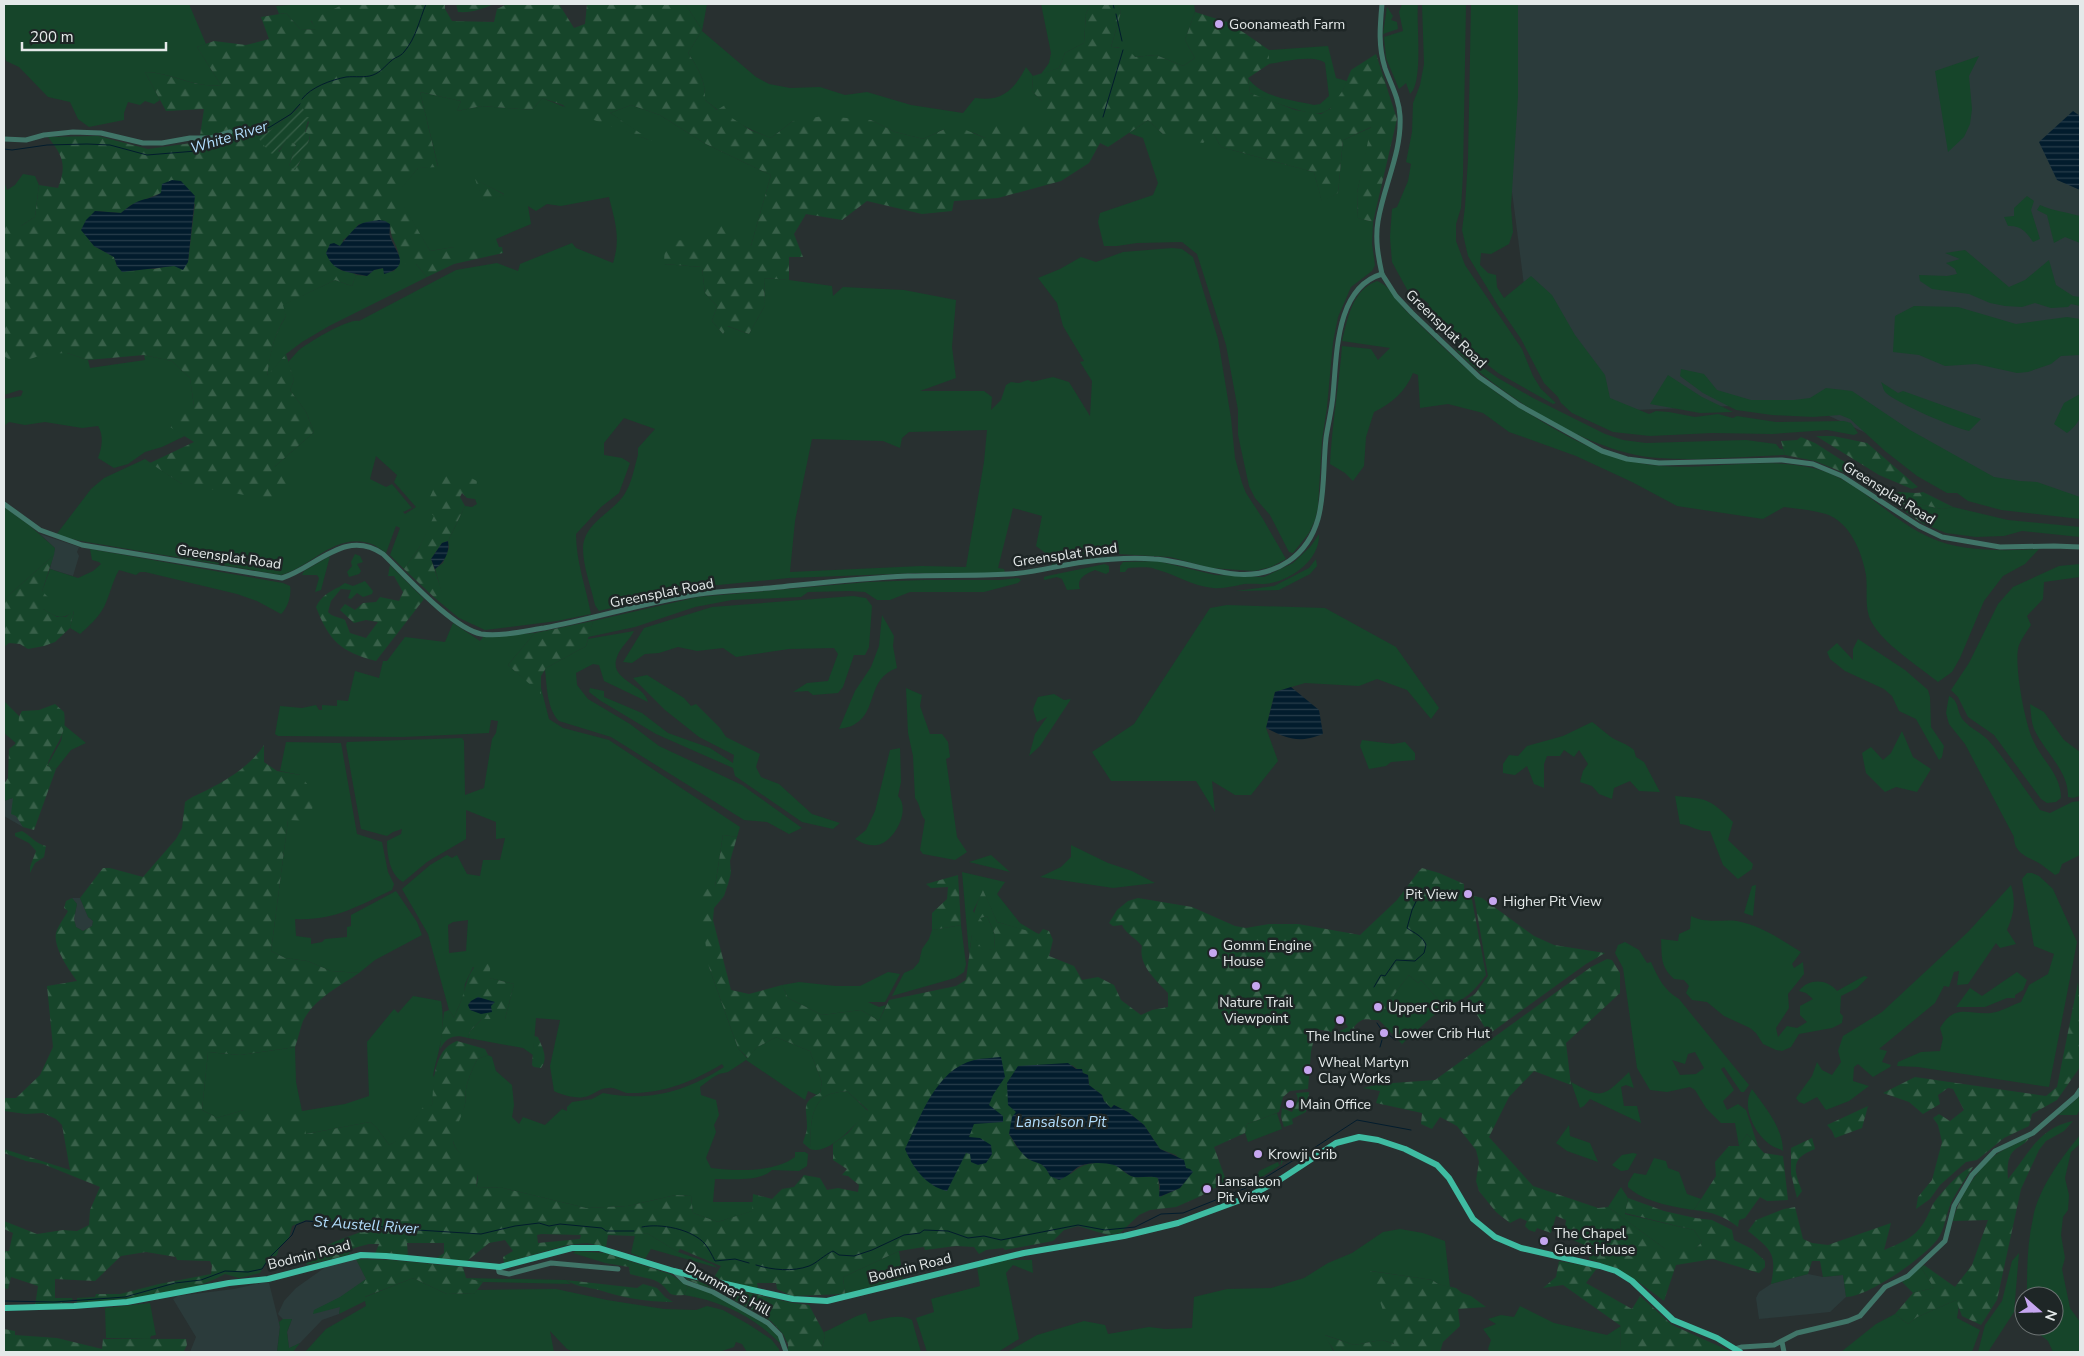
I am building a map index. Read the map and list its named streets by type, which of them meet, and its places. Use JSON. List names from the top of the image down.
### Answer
{
  "streets": {
    "main road": ["Bodmin Road"],
    "street": ["Greensplat Road", "Drummer's Hill"]
  },
  "crossings": [
    ["Bodmin Road", "Drummer's Hill"]
  ],
  "water": ["White River", "Lansalson Pit", "St Austell River"],
  "places": [
    "Goonameath Farm",
    "Pit View",
    "Higher Pit View",
    "Gomm Engine House",
    "Nature Trail Viewpoint",
    "Upper Crib Hut",
    "The Incline",
    "Lower Crib Hut",
    "Wheal Martyn Clay Works",
    "Main Office",
    "Krowji Crib",
    "Lansalson Pit View",
    "The Chapel Guest House"
  ],
  "scale_bar": "200 m",
  "north": "right"
}
